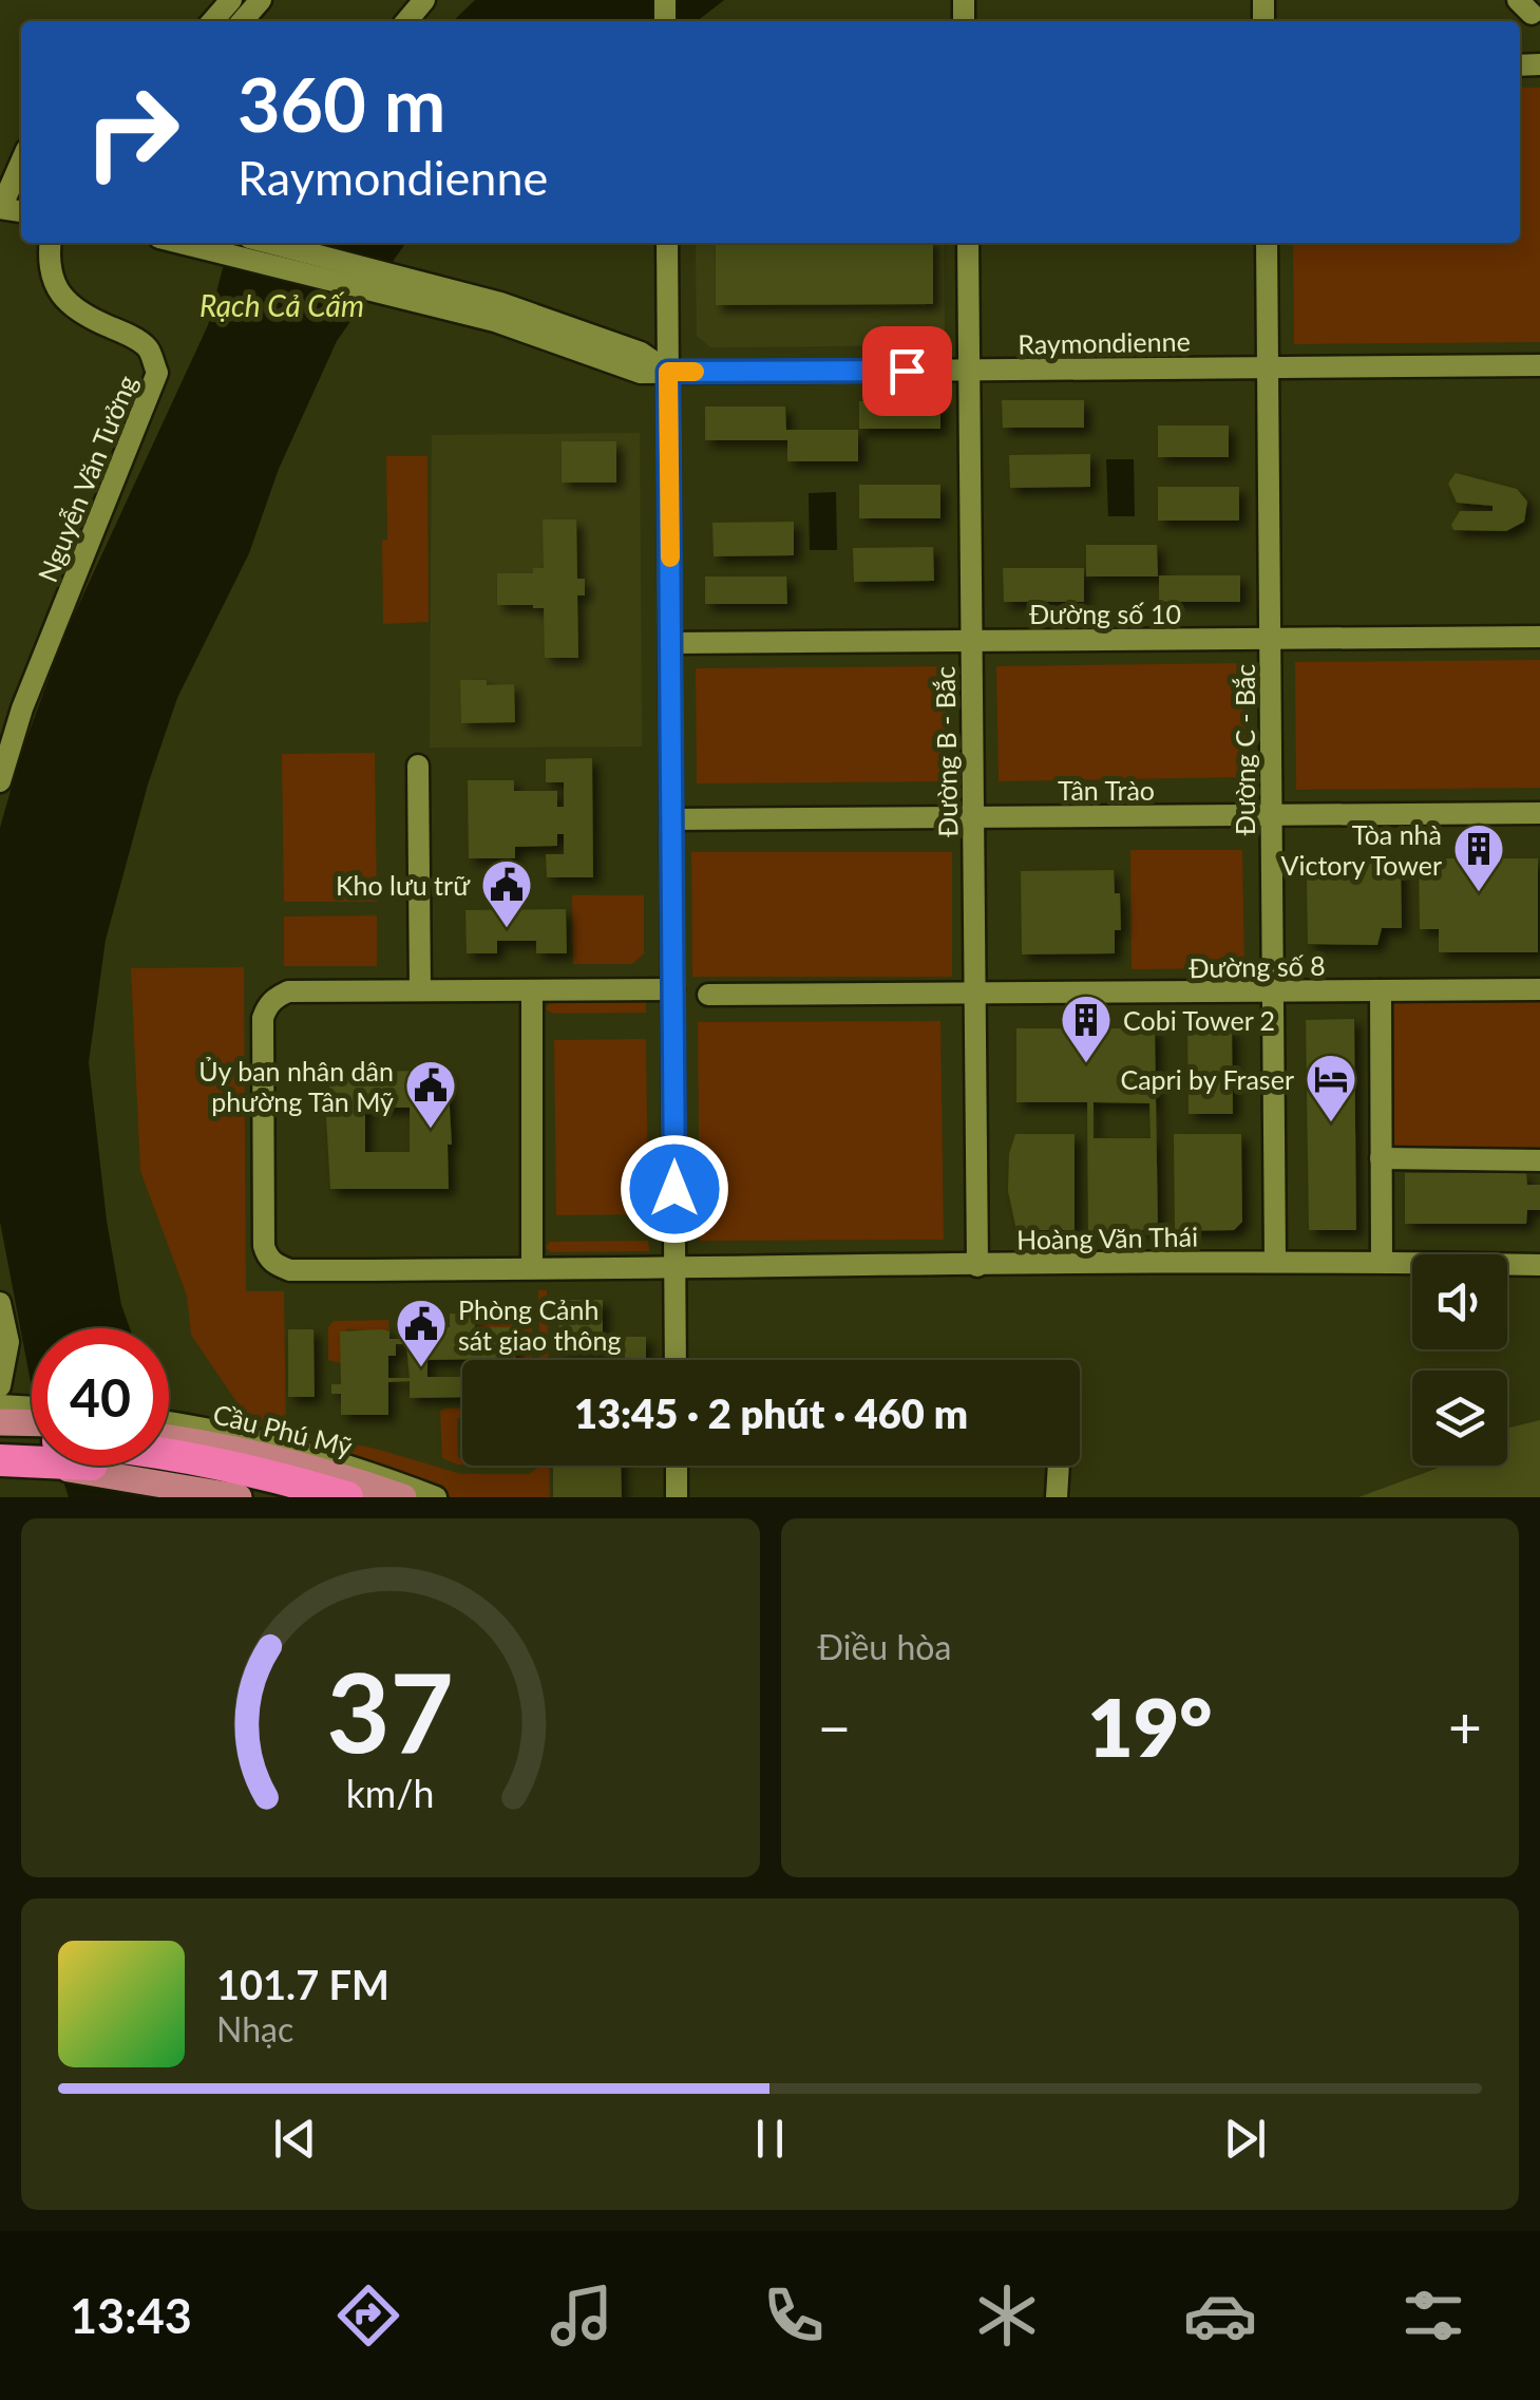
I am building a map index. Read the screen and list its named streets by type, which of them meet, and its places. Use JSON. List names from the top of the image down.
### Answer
{
  "streets": {
    "highway": ["Cầu Phú Mỹ"],
    "street": [
      "Raymondienne",
      "Nguyễn Văn Tưởng",
      "Đường số 10",
      "Đường C - Bắc",
      "Đường B - Bắc",
      "Tân Trào",
      "Đường số 8",
      "Hoàng Văn Thái"
    ]
  },
  "crossings": [
    ["Raymondienne", "Đường C - Bắc"],
    ["Raymondienne", "Đường B - Bắc"],
    ["Đường số 10", "Đường C - Bắc"],
    ["Đường số 10", "Đường B - Bắc"],
    ["Đường C - Bắc", "Tân Trào"],
    ["Đường C - Bắc", "Đường số 8"],
    ["Đường C - Bắc", "Hoàng Văn Thái"],
    ["Đường B - Bắc", "Tân Trào"],
    ["Đường B - Bắc", "Đường số 8"],
    ["Đường B - Bắc", "Hoàng Văn Thái"]
  ],
  "water": ["Rạch Cả Cấm"],
  "places": {
    "building": ["Tòa nhà Victory Tower", "Cobi Tower 2"],
    "public building": ["Kho lưu trữ", "Ủy ban nhân dân phường Tân Mỹ", "Phòng Cảnh sát giao thông"],
    "hotel": ["Capri by Fraser"]
  },
  "page": {
    "turn": ["360 m", "Raymondienne"],
    "limit": "40",
    "trip": "13:45 · 2 phút · 460 m",
    "tile": "Điều hòa",
    "heat": ["−", "19°", "+"],
    "song": ["101.7 FM", "Nhạc"],
    "tabs": "13:43",
    "gauge": ["37", "km/h"]
  }
}
